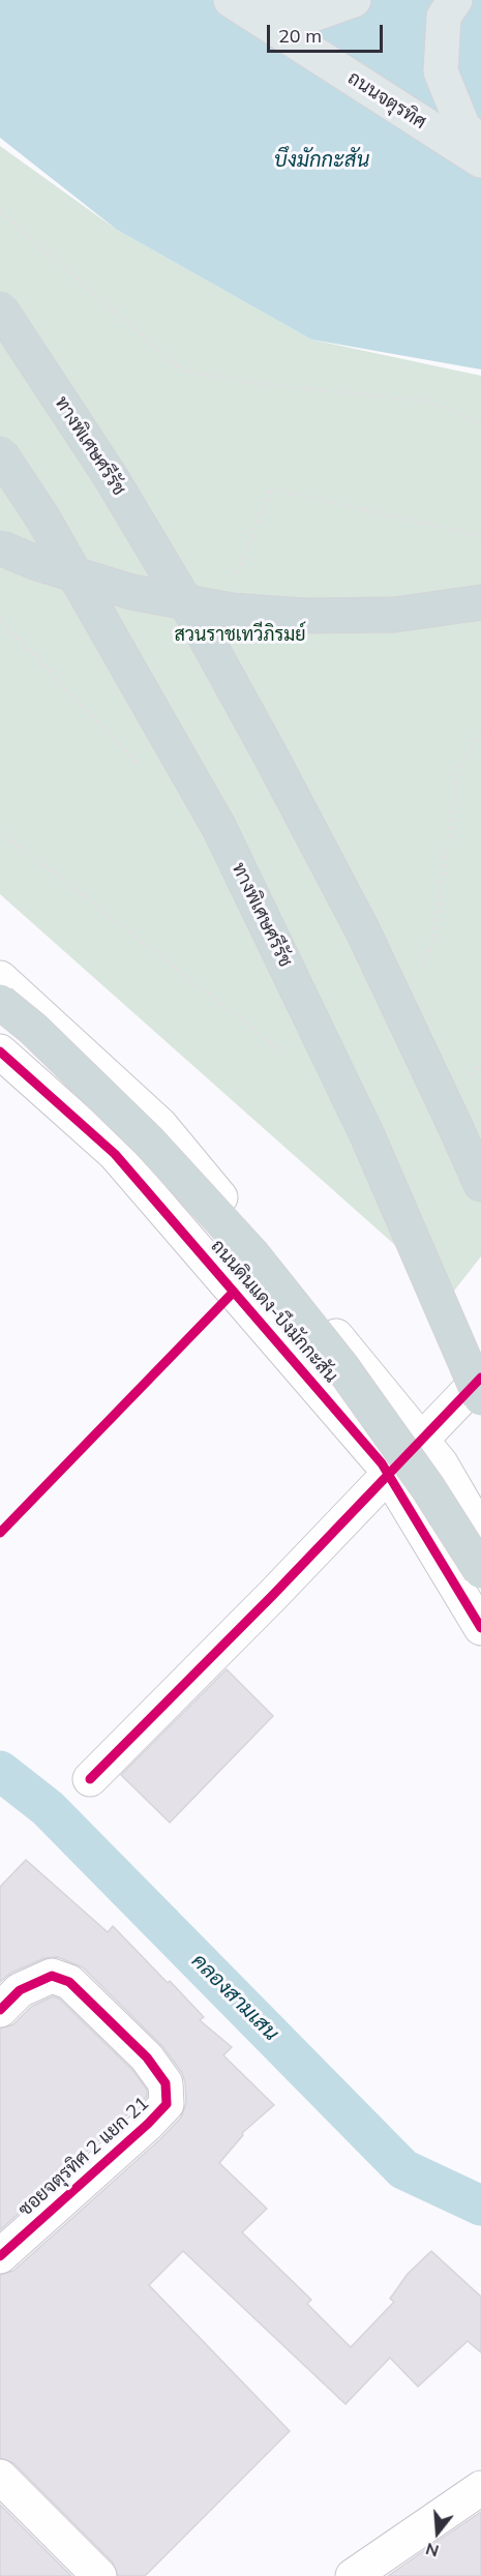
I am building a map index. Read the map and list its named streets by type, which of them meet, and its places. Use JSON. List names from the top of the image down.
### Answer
{
  "streets": {
    "highway": ["ทางพิเศษศรีรัช"],
    "main road": ["ถนนจตุรทิศ"],
    "street": ["ถนนดินแดง-บึงมักกะสัน", "ซอยจตุรทิศ 2 แยก 21"]
  },
  "water": ["บึงมักกะสัน", "คลองสามเสน"],
  "parks": ["สวนราชเทวีภิรมย์"],
  "scale_bar": "20 m",
  "north": "bottom"
}
